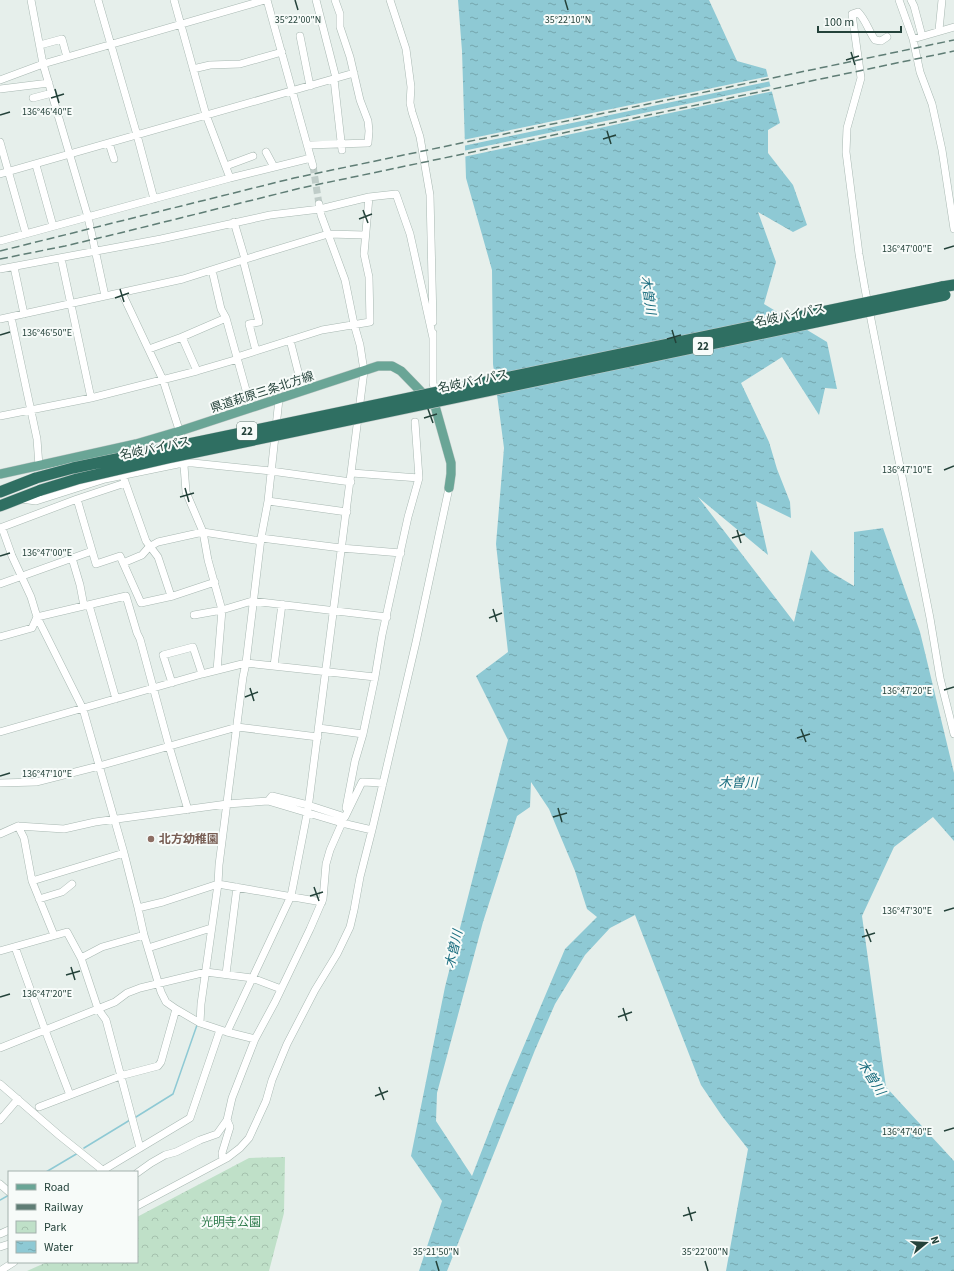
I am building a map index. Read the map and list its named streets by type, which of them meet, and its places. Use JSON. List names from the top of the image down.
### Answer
{
  "streets": {
    "highway": ["名岐バイパス", "22"],
    "main road": ["県道萩原三条北方線"]
  },
  "water": ["木曽川"],
  "parks": ["光明寺公園"],
  "places": ["北方幼稚園"],
  "legend": [
    "Road",
    "Railway",
    "Park",
    "Water"
  ],
  "scale_bar": "100 m",
  "north": "right",
  "coordinates": [
    "35°22'00\"N",
    "35°22'10\"N",
    "136°46'40\"E",
    "136°47'00\"E",
    "136°46'50\"E",
    "136°47'10\"E",
    "136°47'20\"E",
    "136°47'30\"E",
    "136°47'40\"E",
    "35°21'50\"N"
  ]
}
